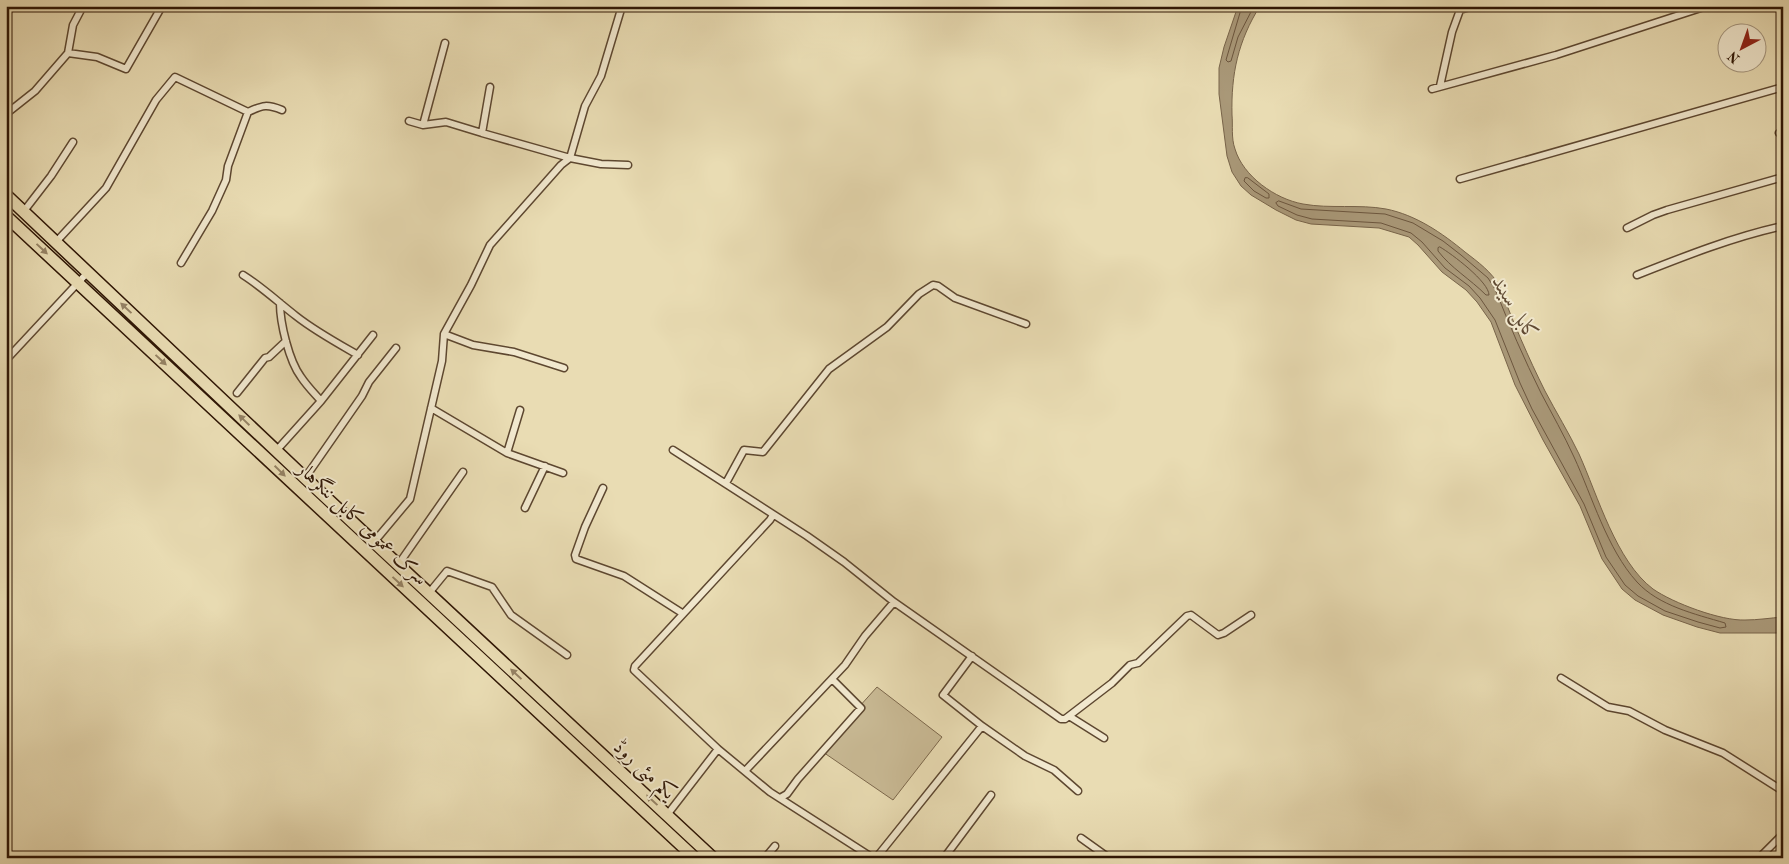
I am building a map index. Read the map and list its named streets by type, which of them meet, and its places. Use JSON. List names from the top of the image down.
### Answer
{
  "streets": {
    "highway": ["سرک عمومی کابل ننگرهار", "یکم مئی روڈ"]
  },
  "crossings": [
    ["سرک عمومی کابل ننگرهار", "یکم مئی روڈ"]
  ],
  "one_way": ["یکم مئی روڈ"],
  "water": ["کابل سيند"],
  "north": "bottom left"
}
